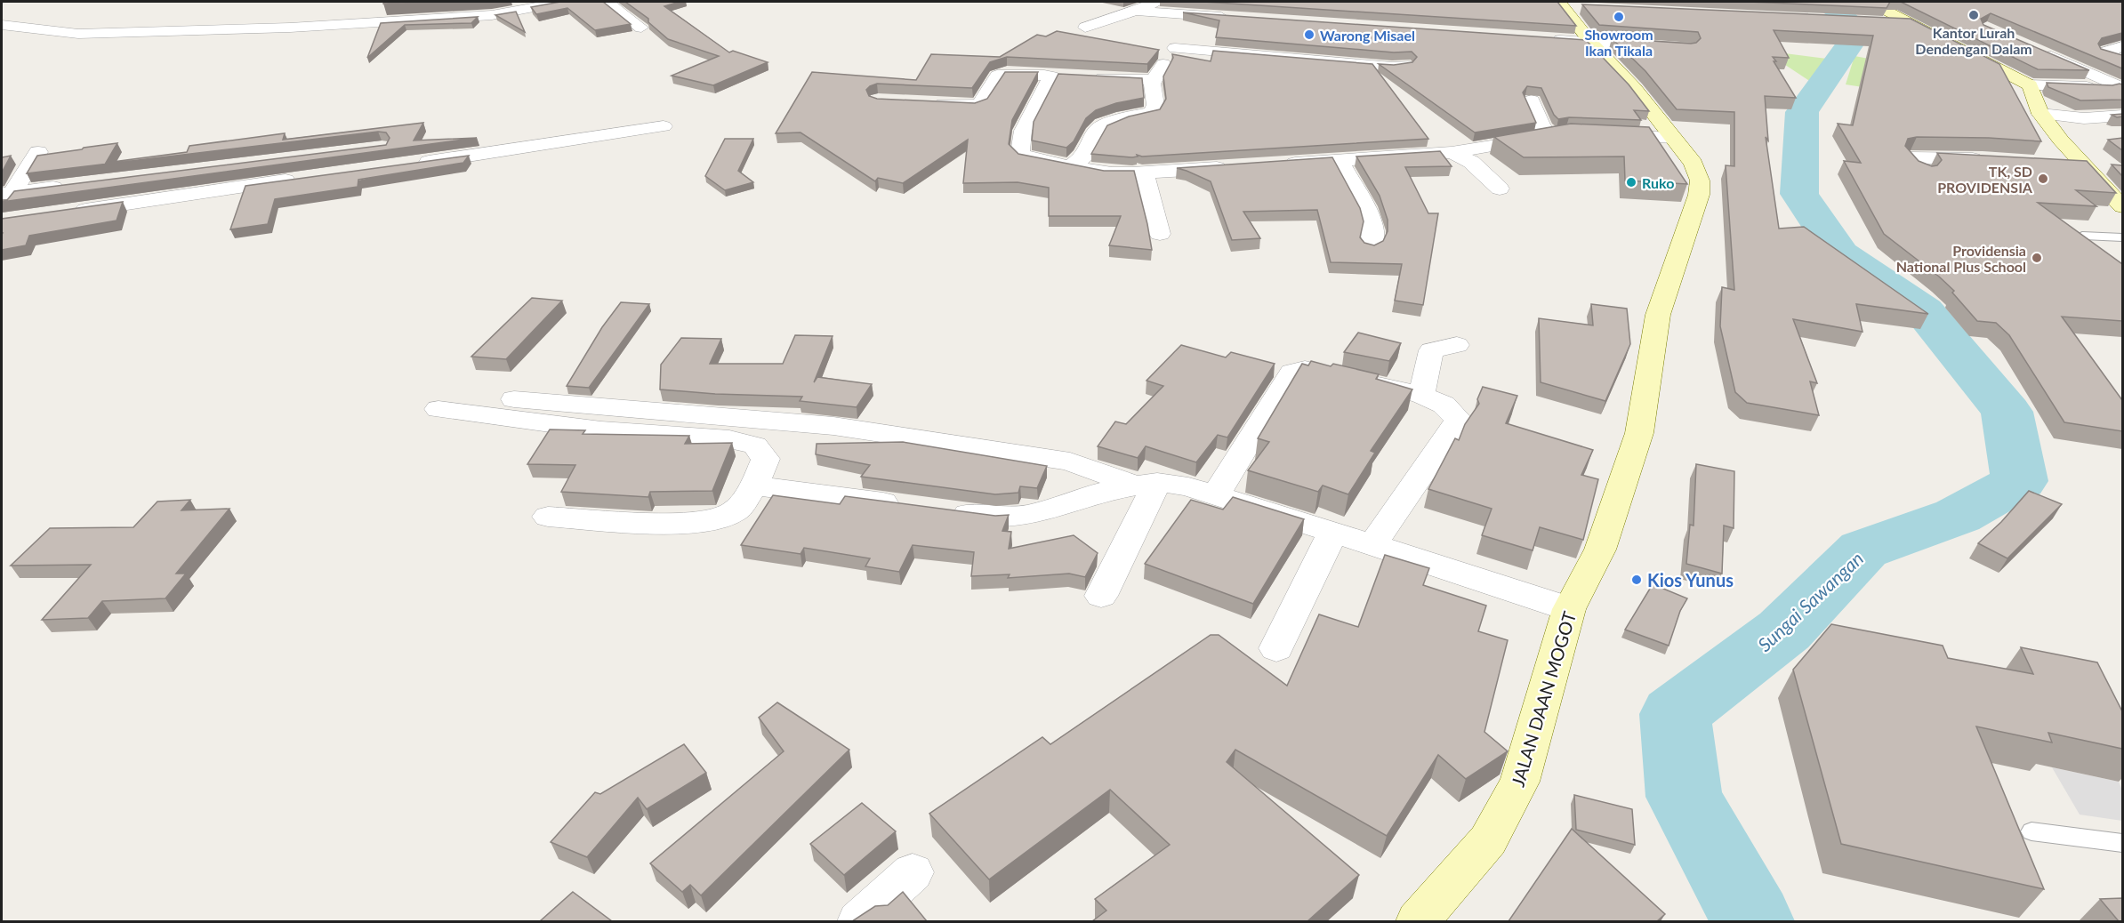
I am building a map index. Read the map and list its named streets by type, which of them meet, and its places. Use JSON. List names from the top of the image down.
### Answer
{
  "streets": {
    "main road": ["JALAN DAAN MOGOT"]
  },
  "water": ["Sungai Sawangan"],
  "places": [
    "Kantor Lurah Dendengan Dalam",
    "Showroom Ikan Tikala",
    "Warong Misael",
    "TK, SD PROVIDENSIA",
    "Ruko",
    "Providensia National Plus School",
    "Kios Yunus"
  ]
}
